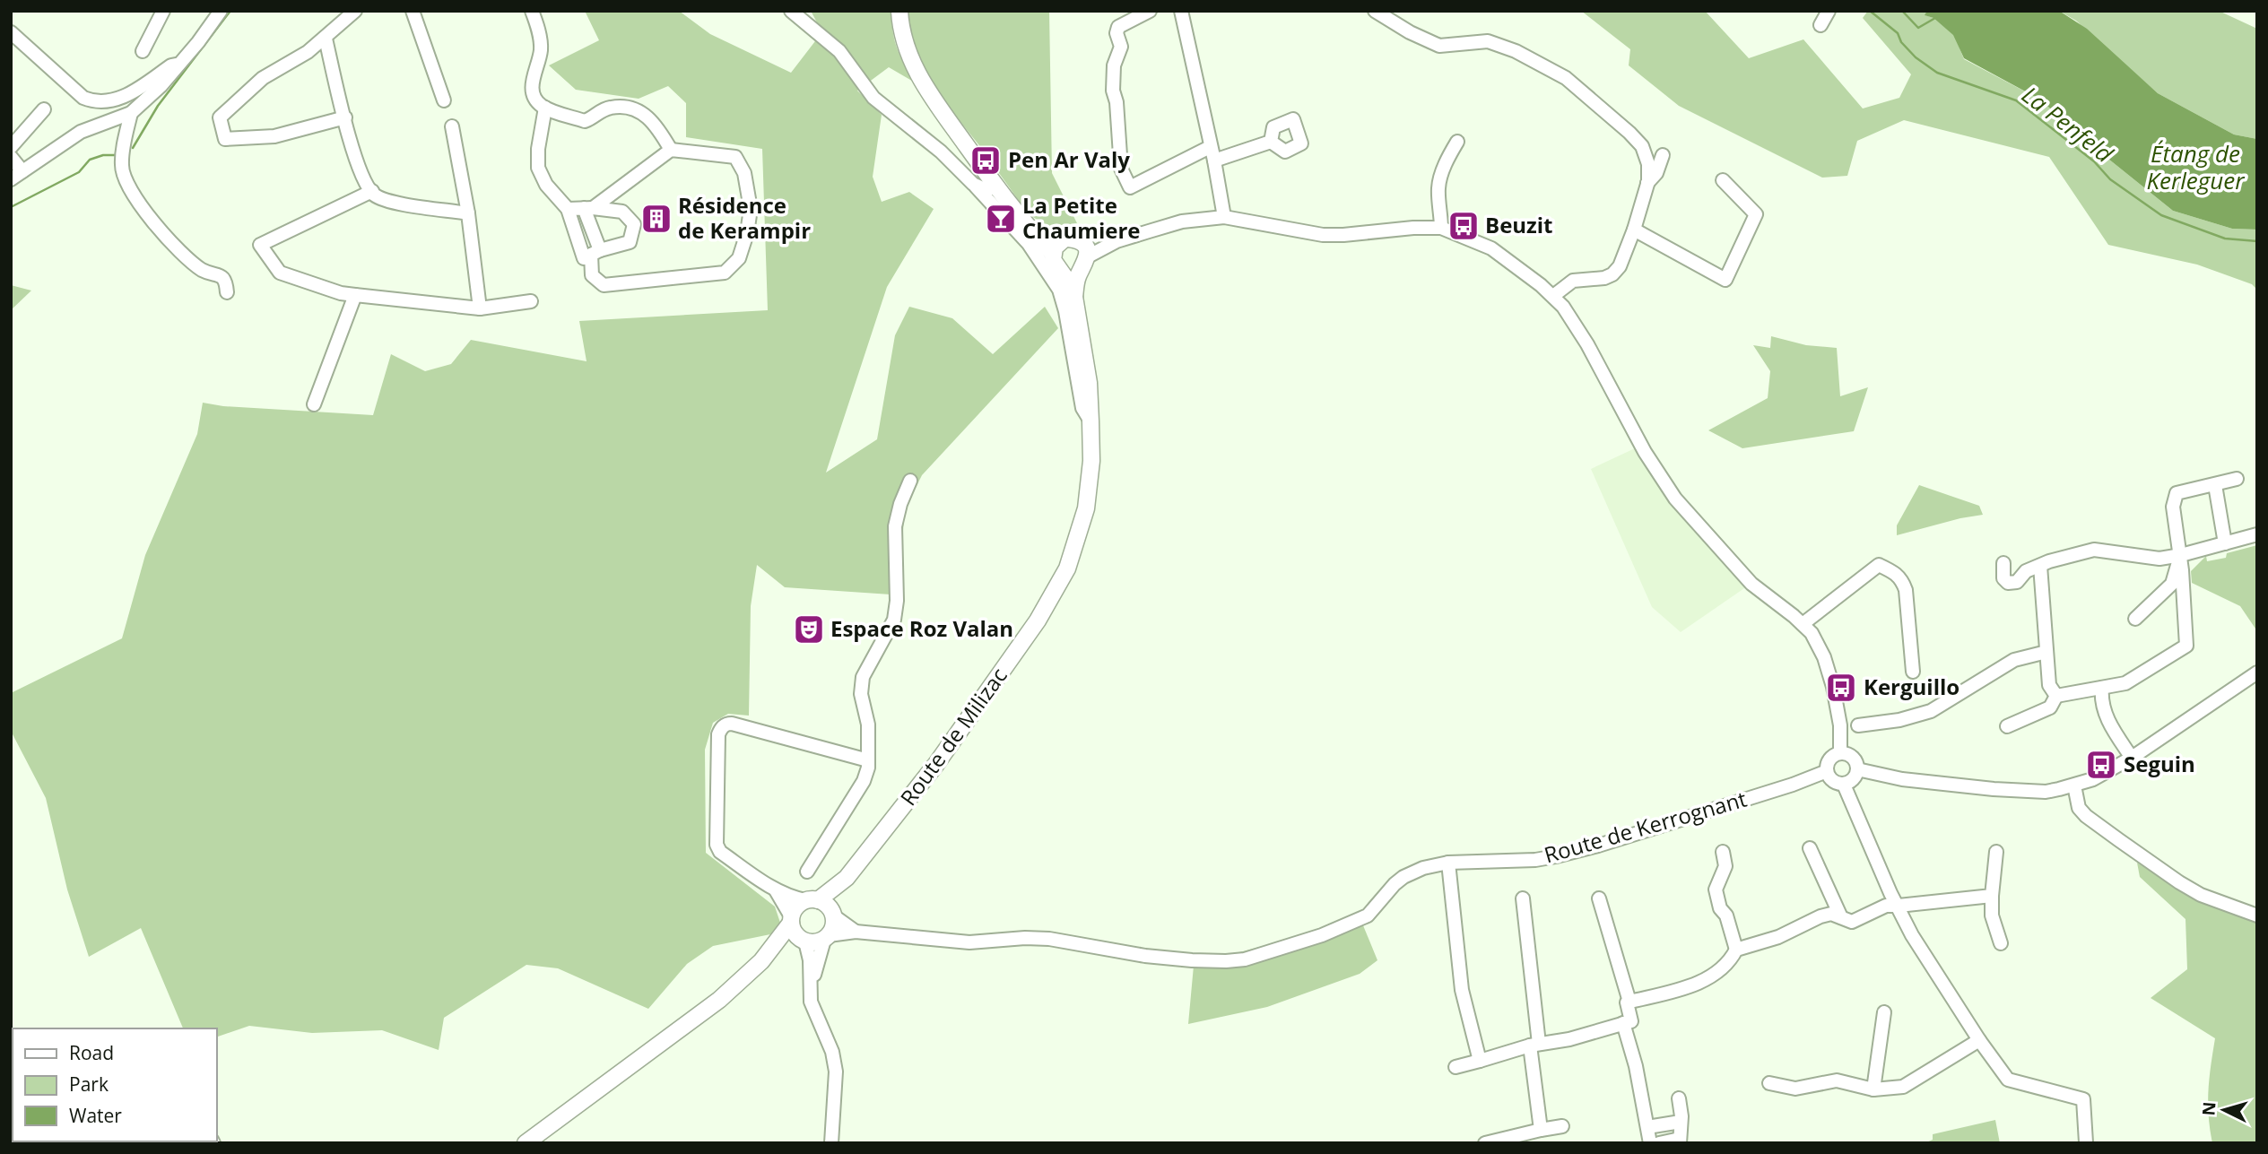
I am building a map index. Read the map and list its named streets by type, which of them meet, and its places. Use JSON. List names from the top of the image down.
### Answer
{
  "streets": {
    "main road": ["Route de Milizac"],
    "street": ["Route de Kerrognant"]
  },
  "water": ["La Penfeld", "Étang de Kerleguer"],
  "places": {
    "bus stop": [
      "Pen Ar Valy",
      "Beuzit",
      "Kerguillo",
      "Seguin"
    ],
    "building": ["Résidence de Kerampir"],
    "bar": ["La Petite Chaumiere"],
    "theatre": ["Espace Roz Valan"]
  },
  "legend": ["Road", "Park", "Water"],
  "north": "left"
}
